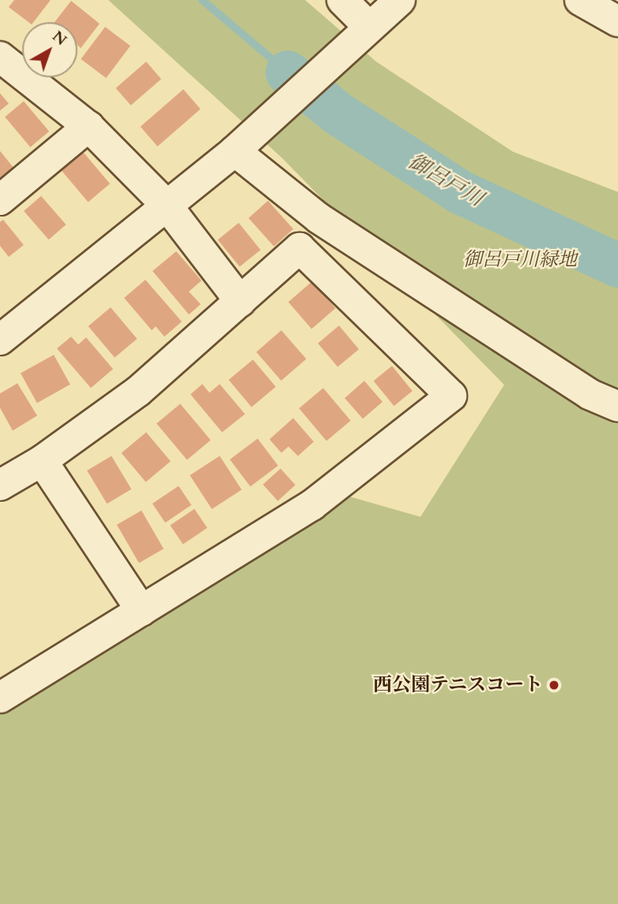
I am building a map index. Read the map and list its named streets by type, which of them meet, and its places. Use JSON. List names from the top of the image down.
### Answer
{
  "water": ["御呂戸川"],
  "parks": ["御呂戸川緑地"],
  "places": ["西公園テニスコート"],
  "north": "top right"
}
